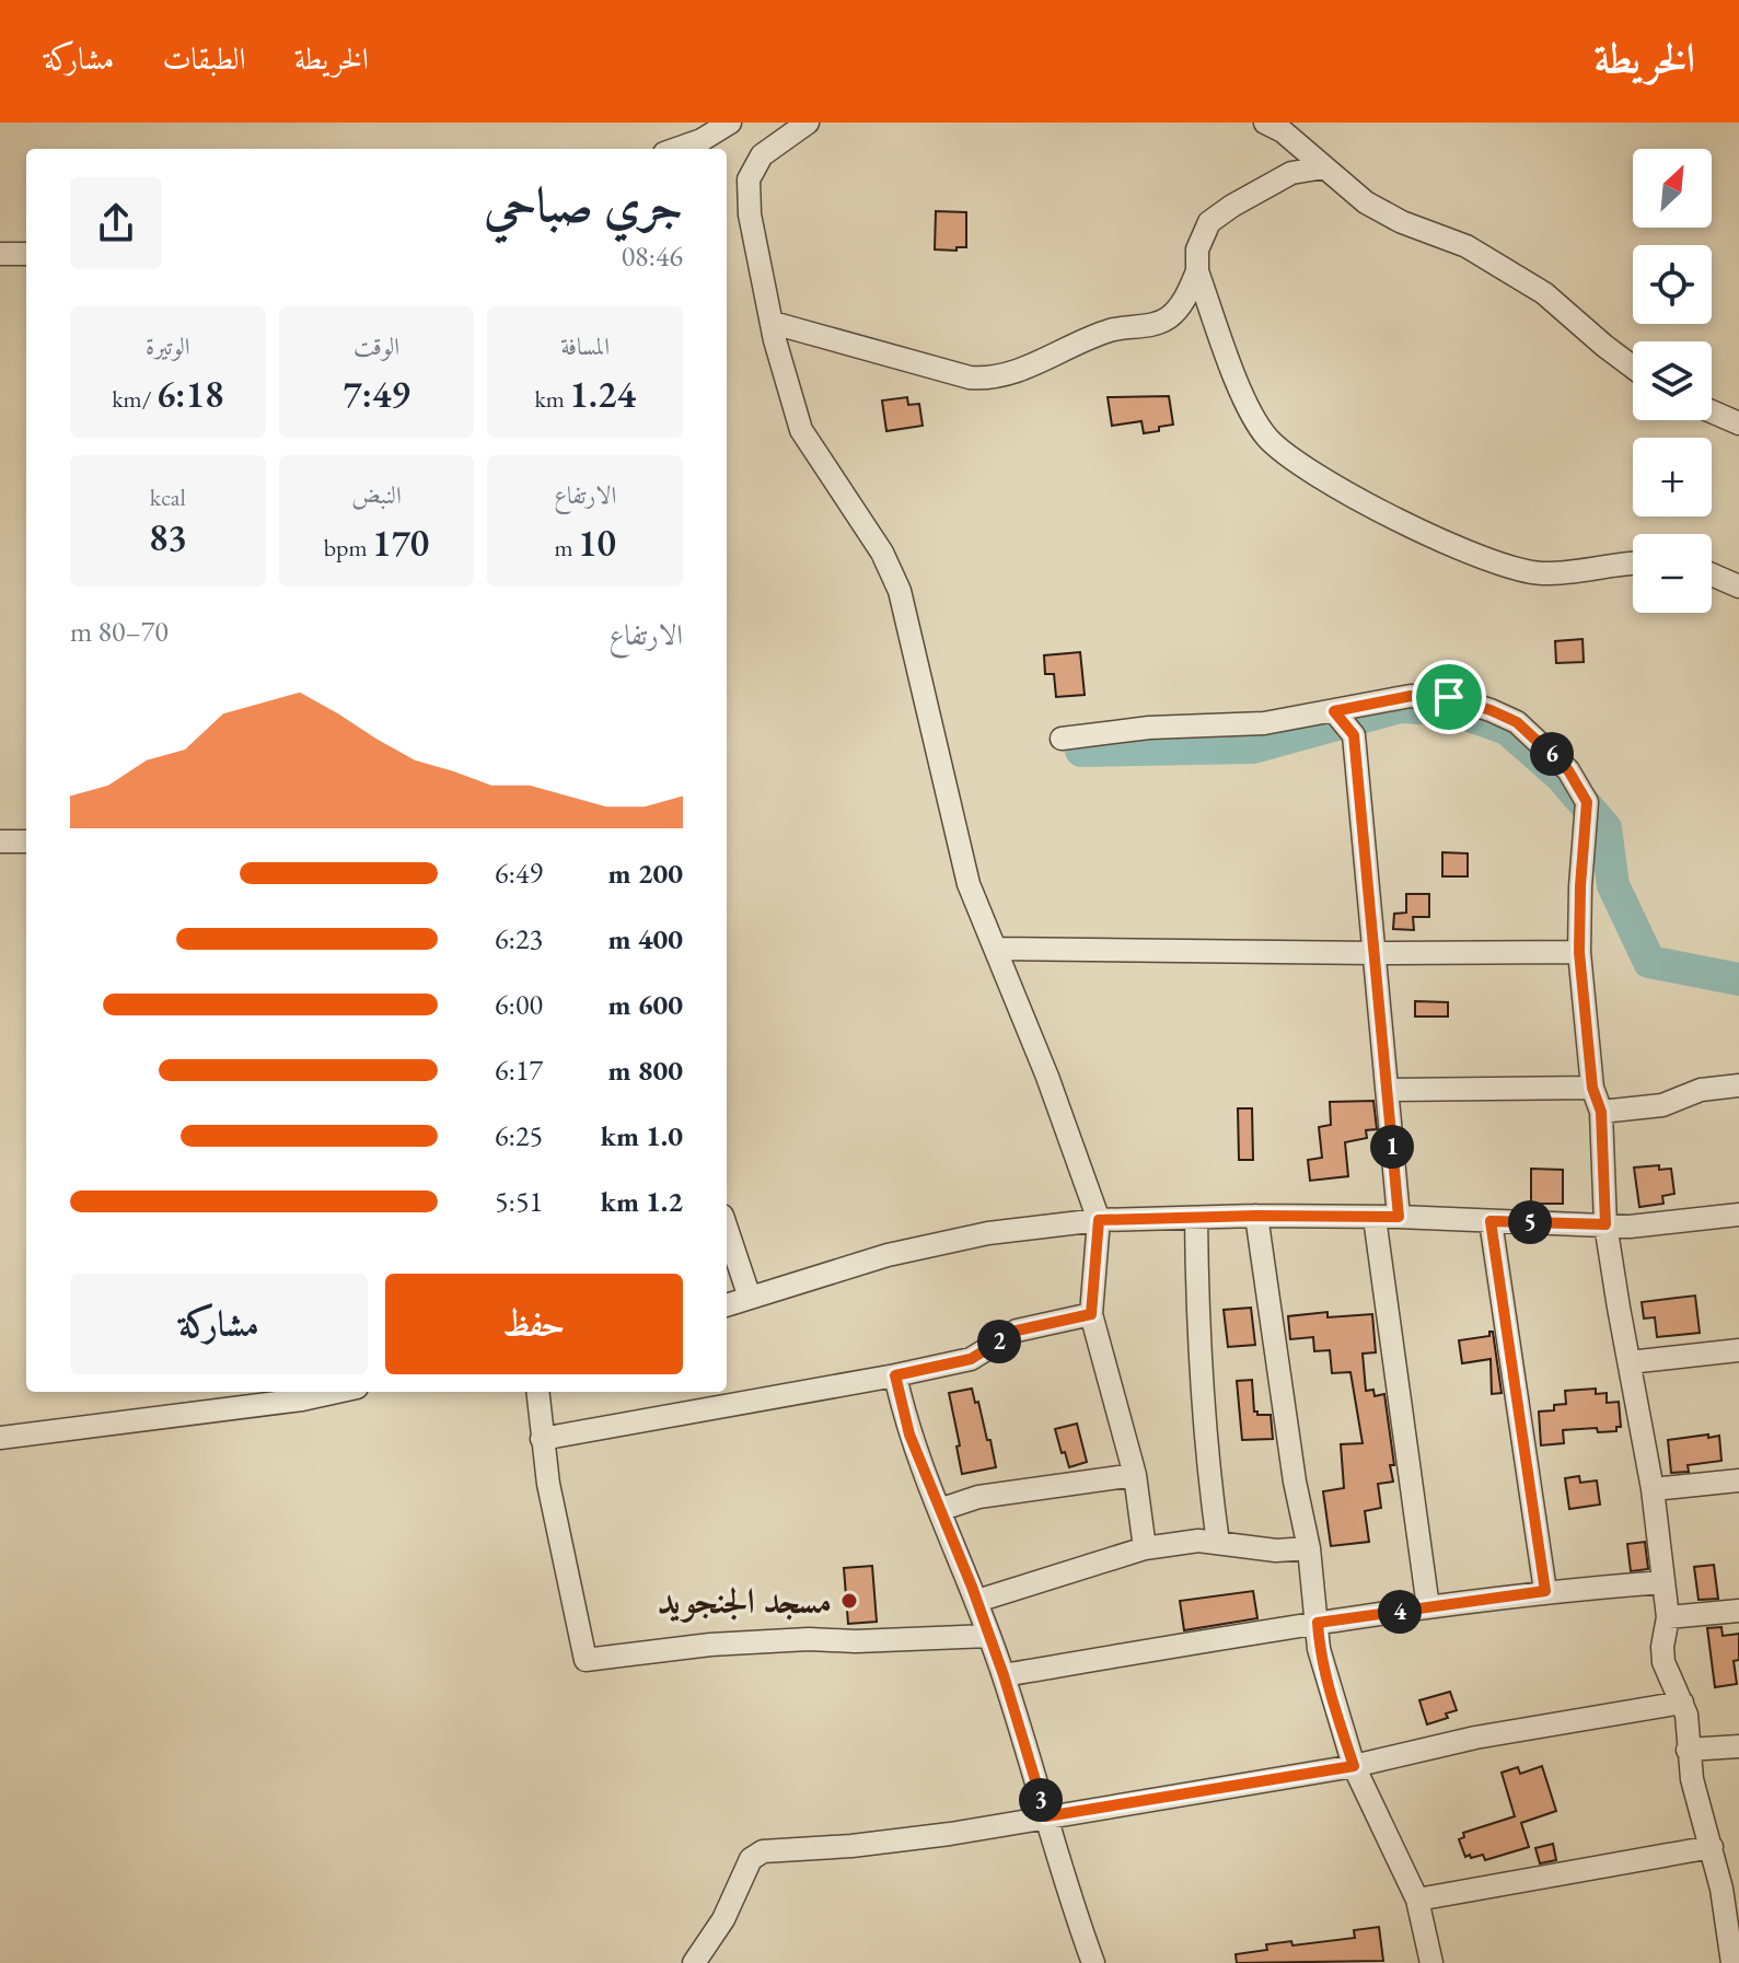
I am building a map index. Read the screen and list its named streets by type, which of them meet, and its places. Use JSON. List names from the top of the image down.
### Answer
{
  "places": ["مسجد الجنجويد"],
  "north": "top right",
  "page": {
    "header": "الخريطة",
    "nav": ["الخريطة", "الطبقات", "مشاركة"],
    "map_buttons": ["+", "−"],
    "heading": ["جري صباحي", "08:46"],
    "stats": [
      ["المسافة", "1.24 km"],
      ["الوقت", "7:49"],
      ["الوتيرة", "6:18 /km"],
      ["الارتفاع", "10 m"],
      ["النبض", "170 bpm"],
      ["kcal", "83"]
    ],
    "chart": ["الارتفاع", "70–80 m"],
    "pins": [
      "6",
      "1",
      "5",
      "2",
      "4",
      "3"
    ],
    "list": [
      {
        "name": "200 m",
        "note": "6:49"
      },
      {
        "name": "400 m",
        "note": "6:23"
      },
      {
        "name": "600 m",
        "note": "6:00"
      },
      {
        "name": "800 m",
        "note": "6:17"
      },
      {
        "name": "1.0 km",
        "note": "6:25"
      },
      {
        "name": "1.2 km",
        "note": "5:51"
      }
    ],
    "buttons": ["حفظ", "مشاركة"]
  }
}
